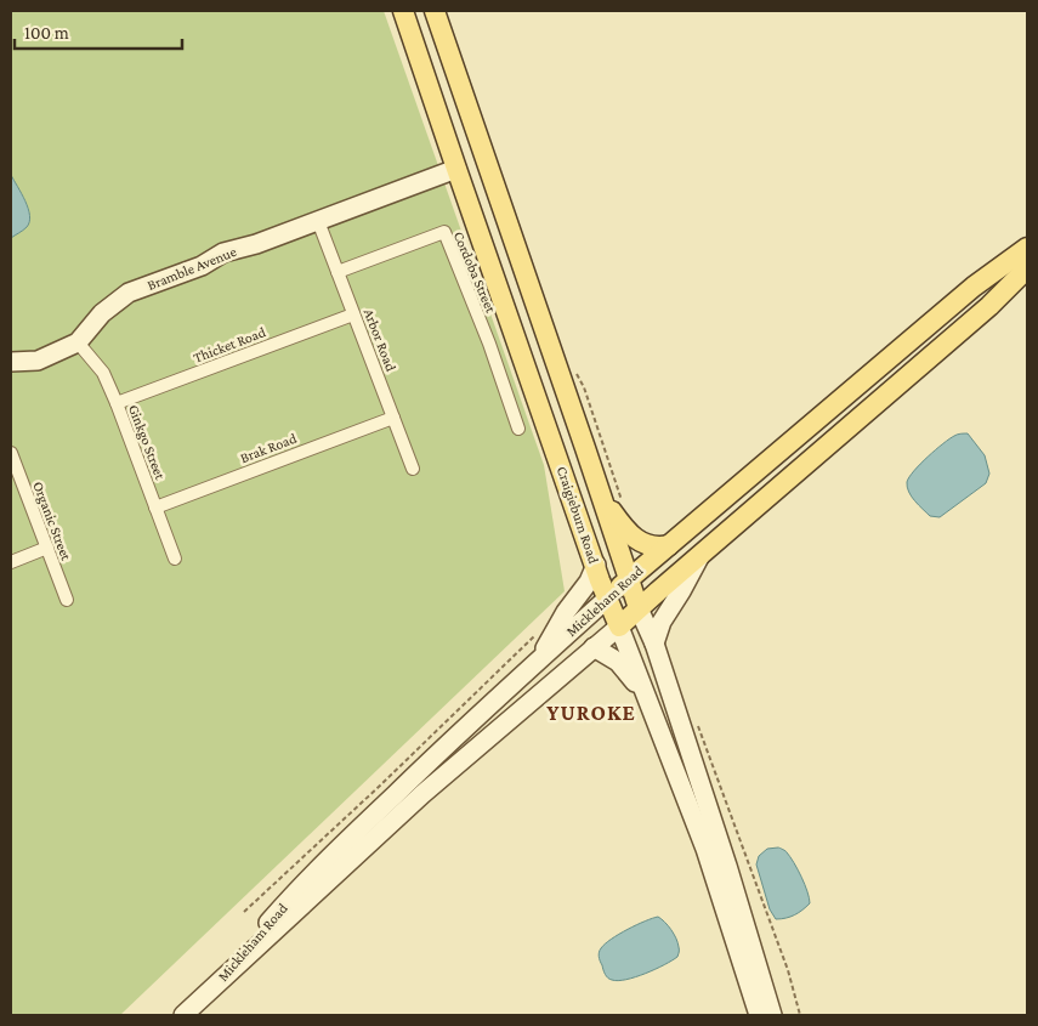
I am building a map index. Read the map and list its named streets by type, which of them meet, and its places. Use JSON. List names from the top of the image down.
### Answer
{
  "streets": {
    "main road": ["Craigieburn Road", "Mickleham Road"],
    "street": [
      "Bramble Avenue",
      "Cordoba Street",
      "Arbor Road",
      "Thicket Road",
      "Ginkgo Street",
      "Brak Road",
      "Organic Street"
    ]
  },
  "crossings": [
    ["Bramble Avenue", "Arbor Road"],
    ["Bramble Avenue", "Ginkgo Street"],
    ["Bramble Avenue", "Craigieburn Road"],
    ["Cordoba Street", "Arbor Road"],
    ["Arbor Road", "Thicket Road"],
    ["Arbor Road", "Brak Road"],
    ["Thicket Road", "Ginkgo Street"],
    ["Ginkgo Street", "Brak Road"],
    ["Craigieburn Road", "Mickleham Road"]
  ],
  "districts": ["YUROKE"],
  "scale_bar": "100 m"
}
